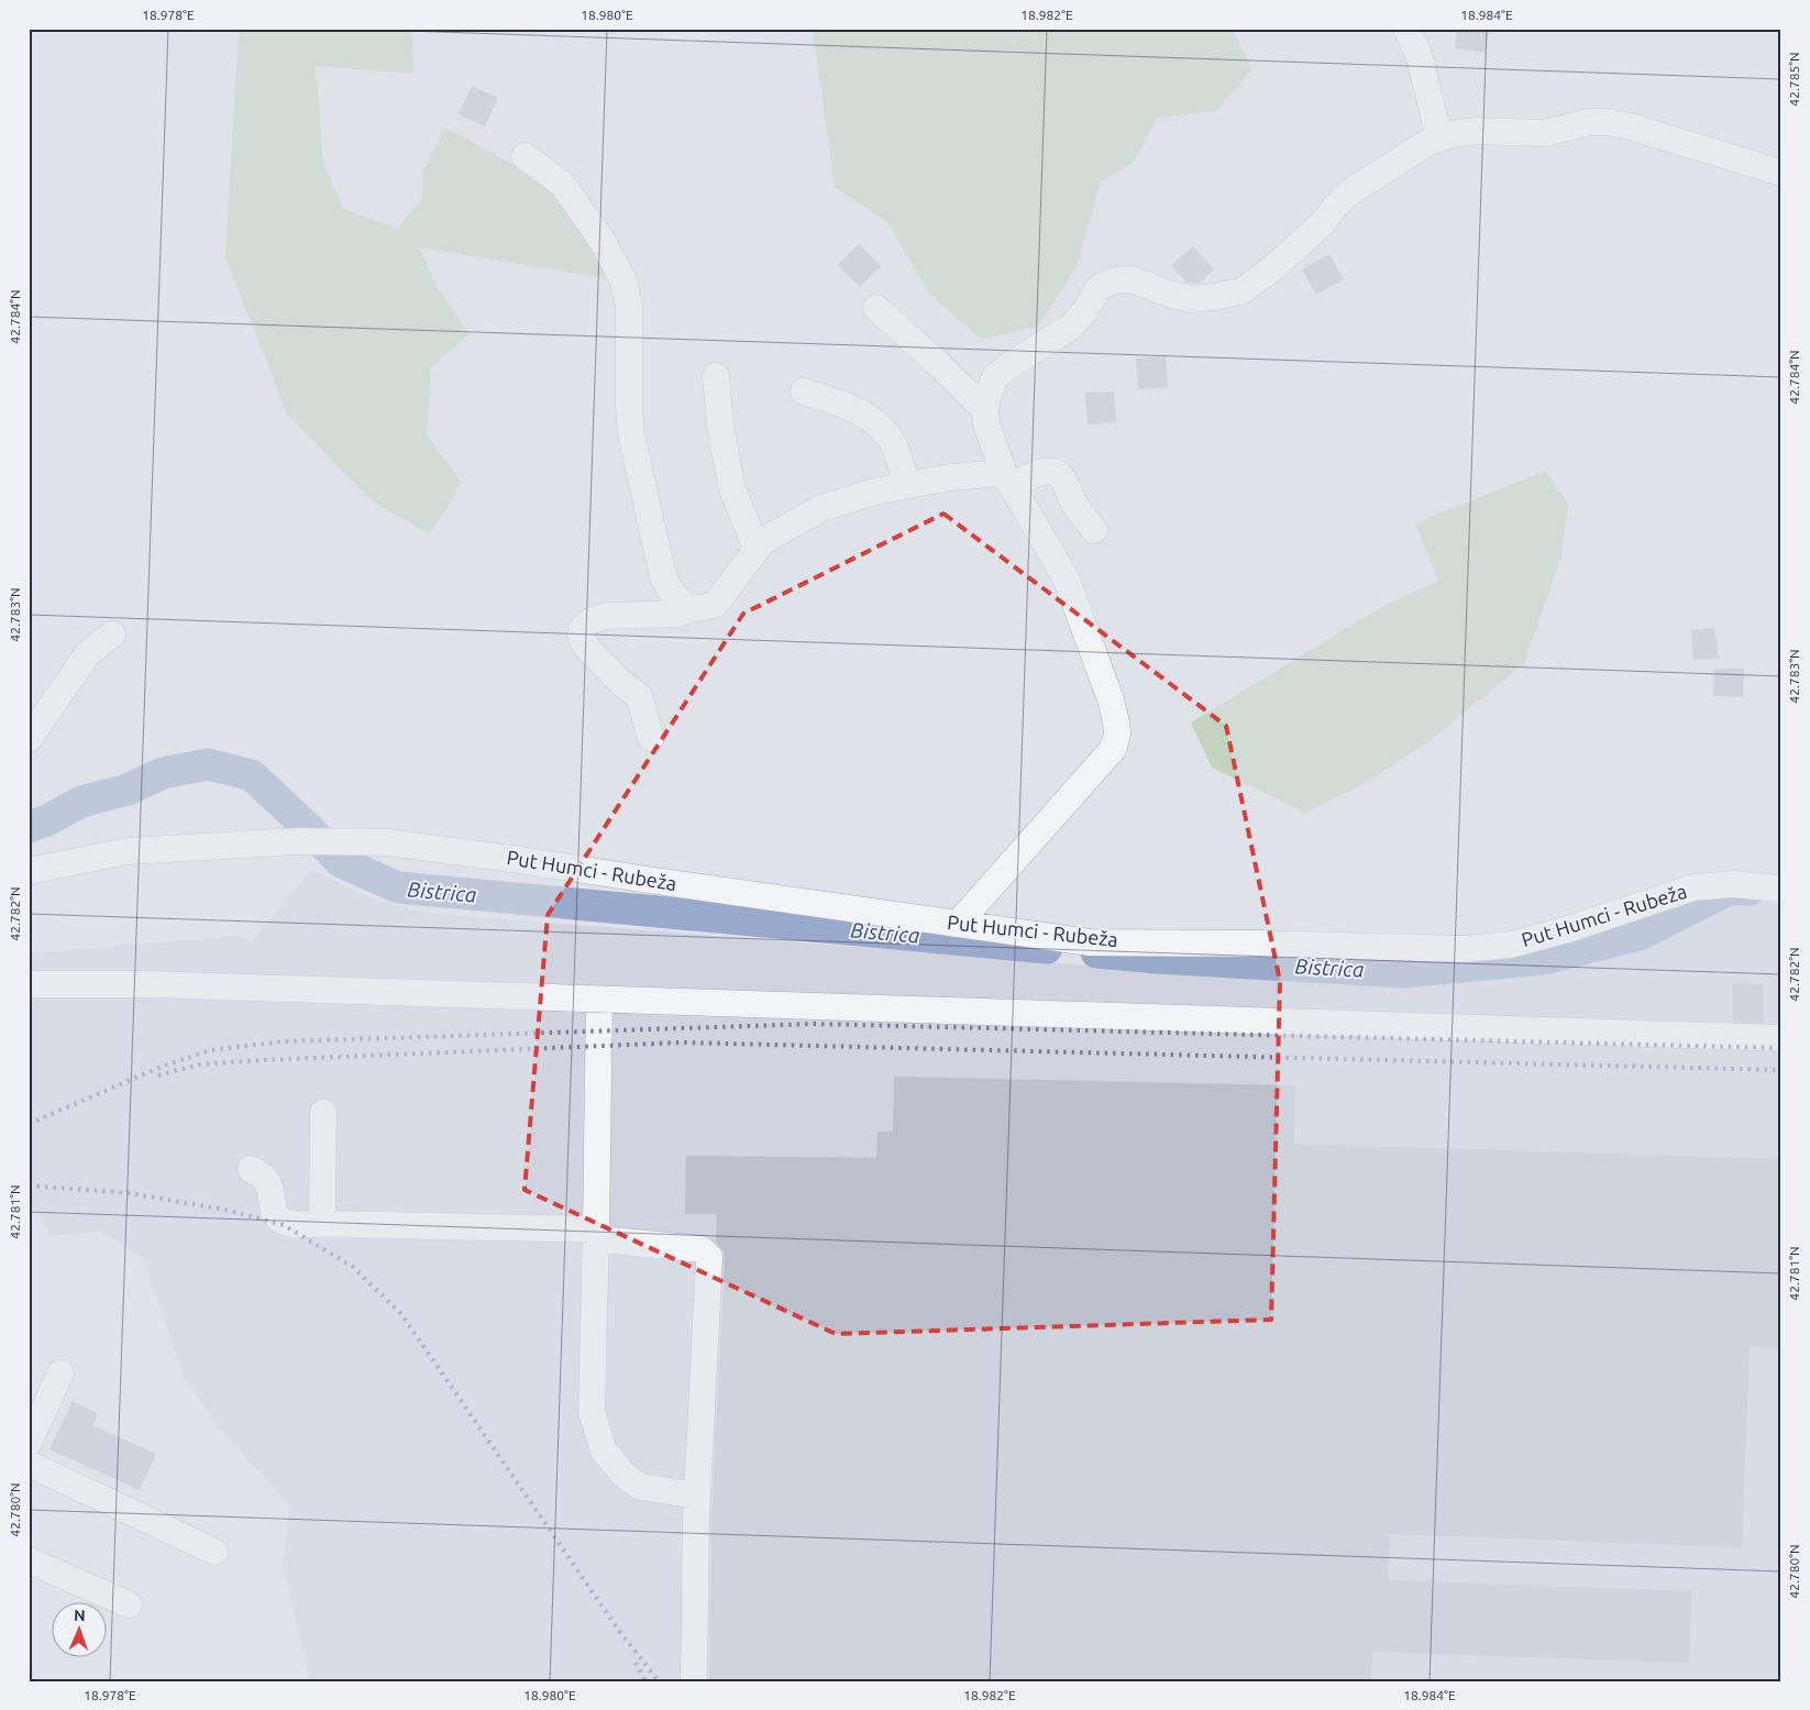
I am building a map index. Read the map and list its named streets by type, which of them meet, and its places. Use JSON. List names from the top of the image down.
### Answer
{
  "streets": {
    "street": ["Put Humci - Rubeža"]
  },
  "water": ["Bistrica"],
  "north": "top",
  "coordinates": [
    "18.978°E",
    "18.980°E",
    "18.982°E",
    "18.984°E",
    "42.785°N",
    "42.784°N",
    "42.783°N",
    "42.782°N",
    "42.781°N",
    "42.780°N"
  ]
}
